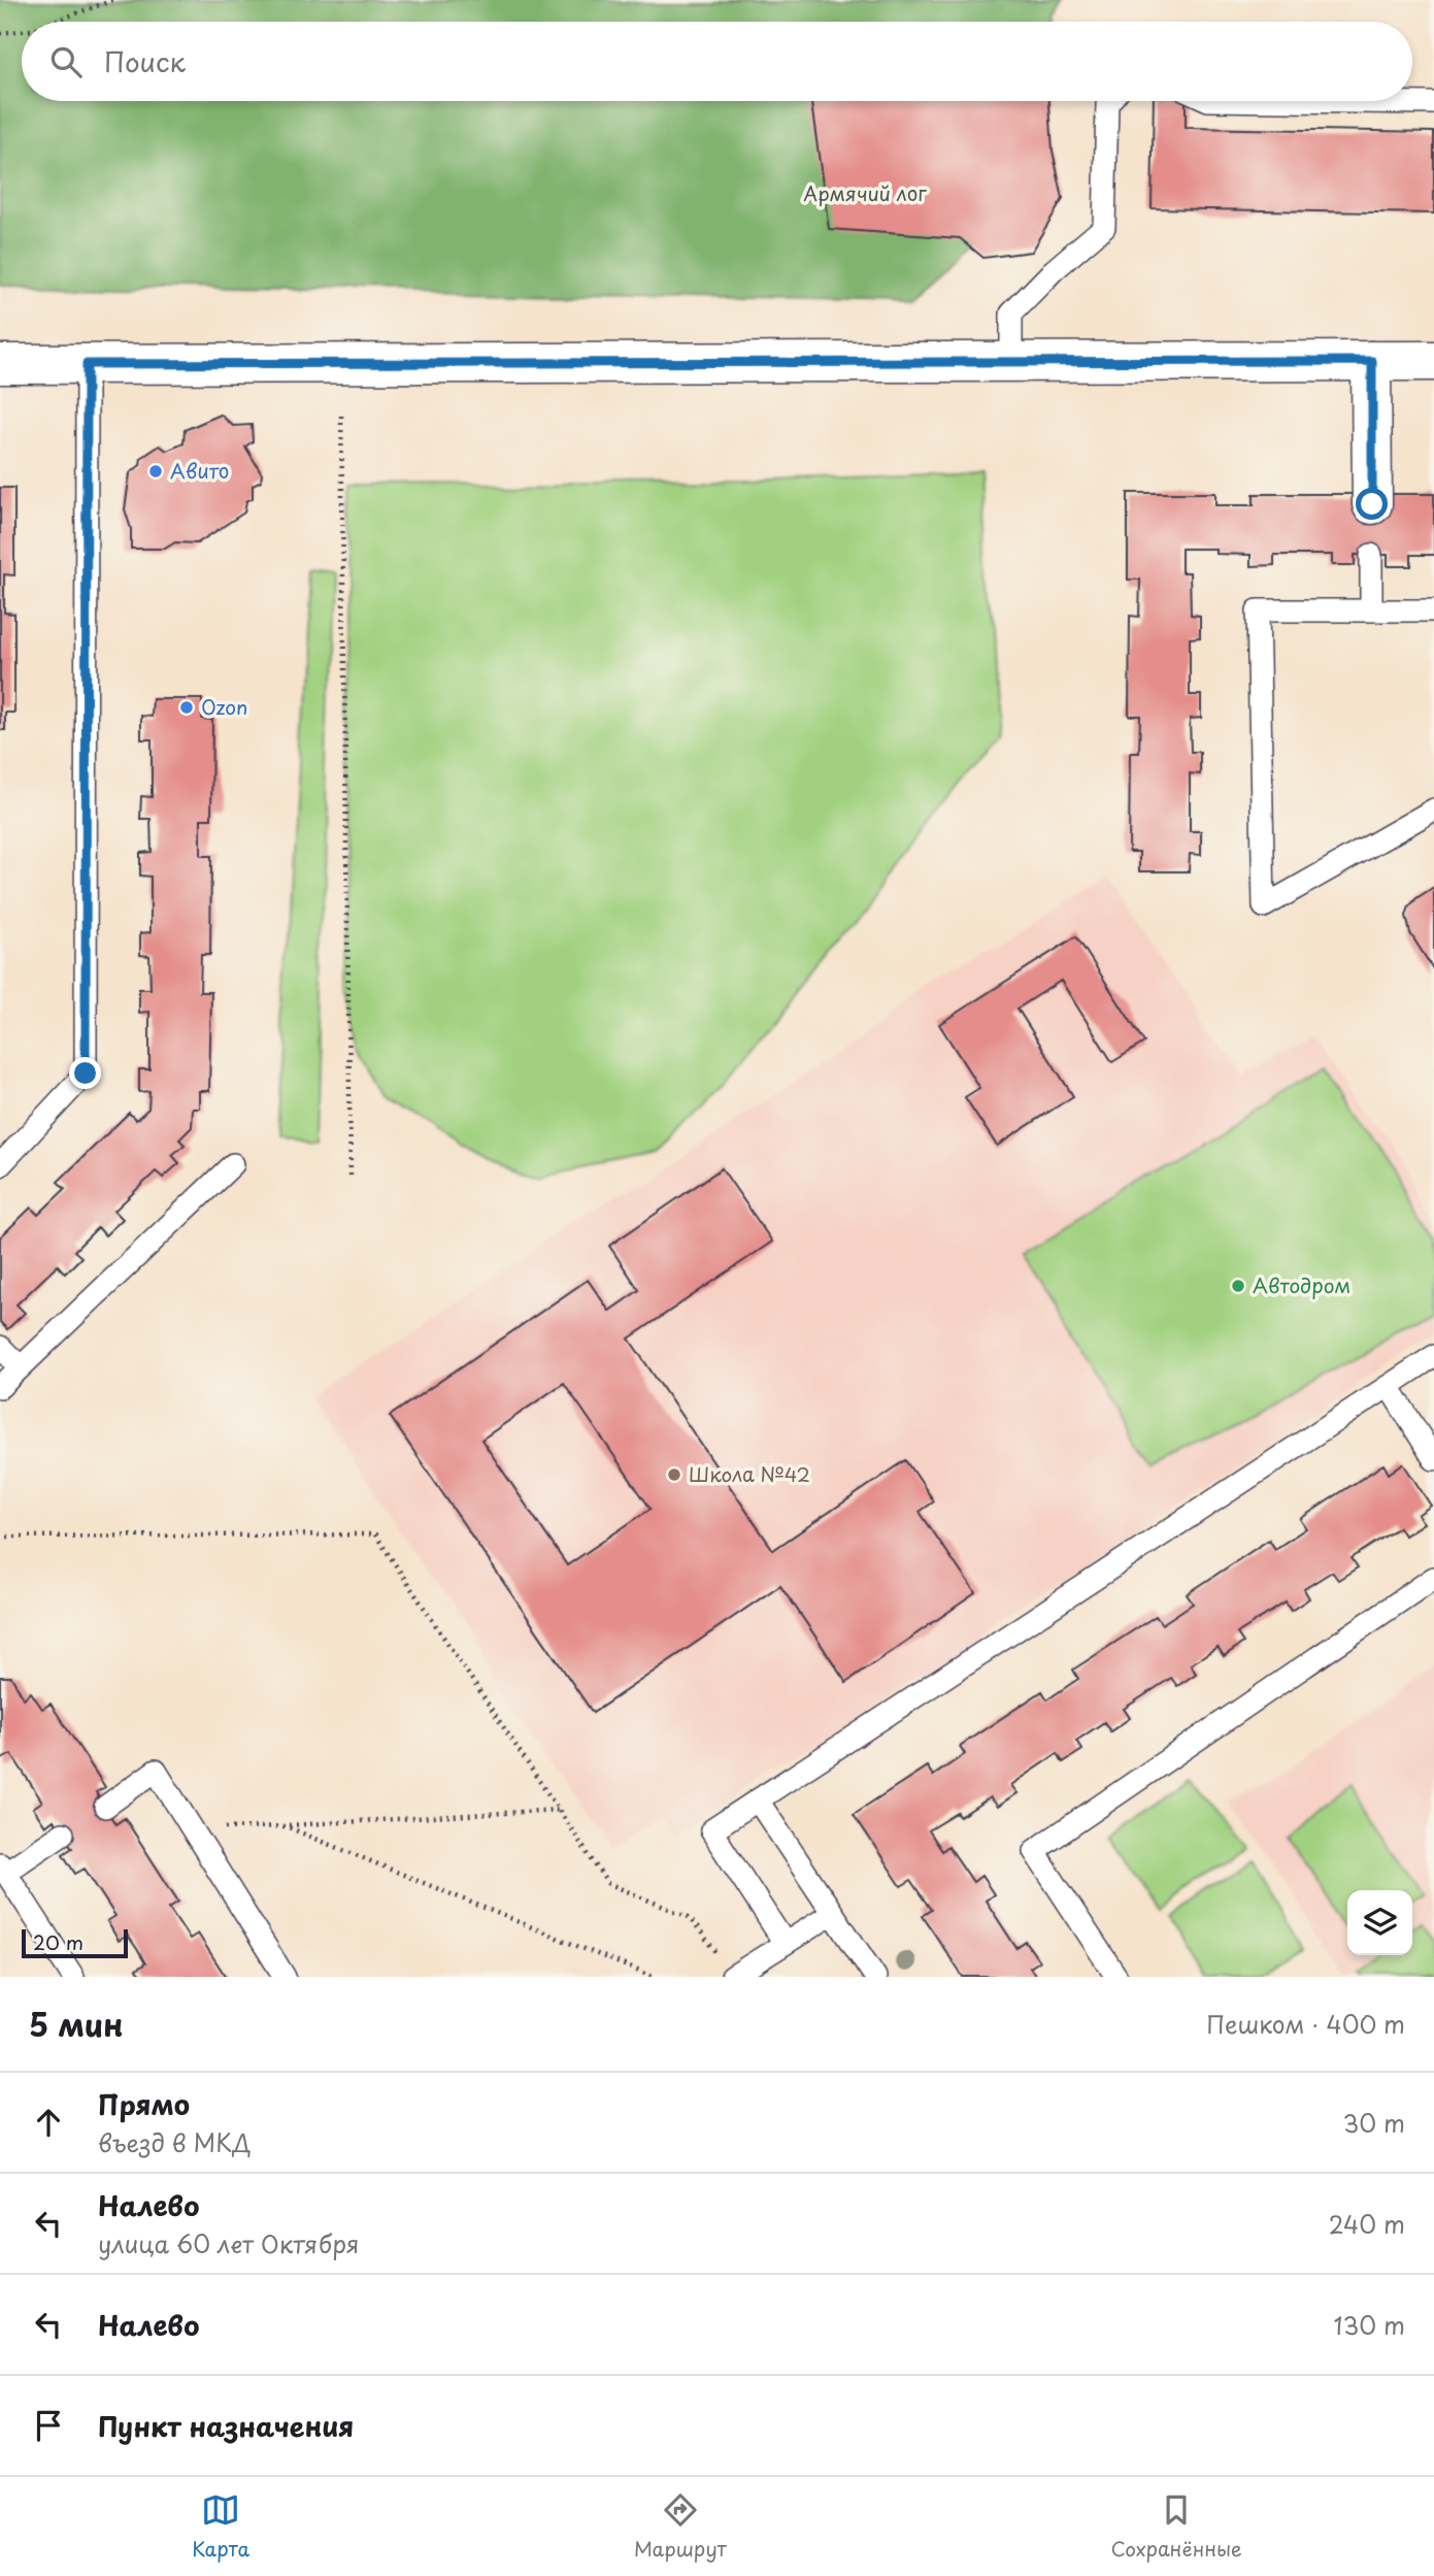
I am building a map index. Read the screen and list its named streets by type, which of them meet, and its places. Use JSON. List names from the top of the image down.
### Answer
{
  "parks": ["Армячий лог"],
  "places": [
    "Авито",
    "Ozon",
    "Автодром",
    "Школа №42"
  ],
  "scale_bar": "20 m",
  "page": {
    "search": "Поиск",
    "scale": "20 m",
    "heading": ["5 мин", "Пешком · 400 m"],
    "list": [
      ["Прямо", "въезд в МКД", "30 m"],
      ["Налево", "улица 60 лет Октября", "240 m"],
      ["Налево", "130 m"],
      "Пункт назначения"
    ],
    "nav": ["Карта", "Маршрут", "Сохранённые"]
  }
}
